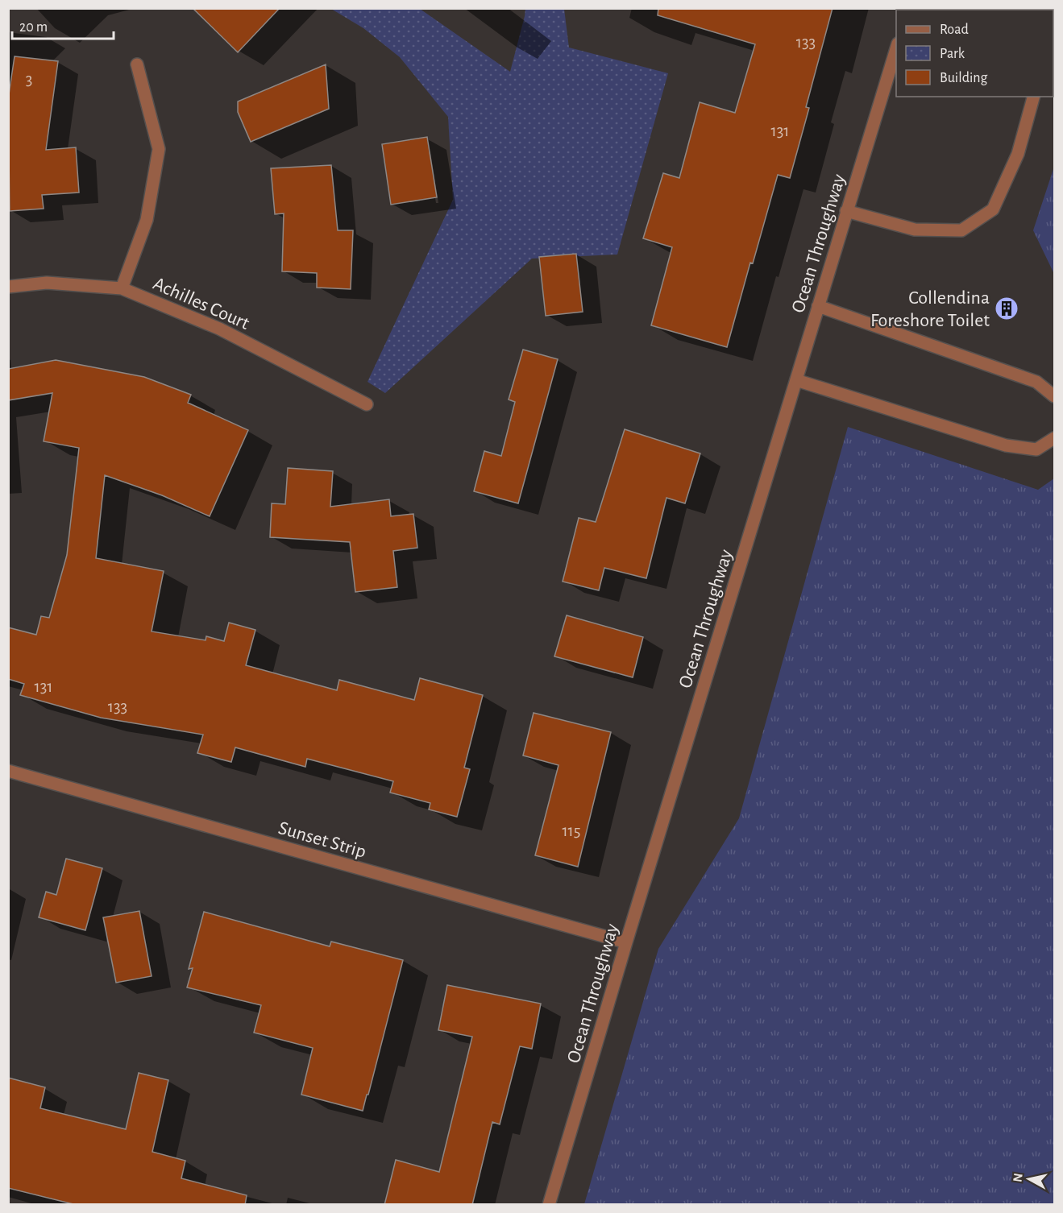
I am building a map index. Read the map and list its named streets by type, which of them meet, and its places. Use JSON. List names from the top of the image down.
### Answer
{
  "streets": {
    "street": ["Ocean Throughway", "Achilles Court", "Sunset Strip"]
  },
  "crossings": [
    ["Ocean Throughway", "Sunset Strip"]
  ],
  "places": {
    "building": ["Collendina Foreshore Toilet"]
  },
  "house_numbers": [
    "133",
    "3",
    "131",
    "131",
    "133",
    "115"
  ],
  "legend": ["Road", "Park", "Building"],
  "scale_bar": "20 m",
  "north": "left"
}
